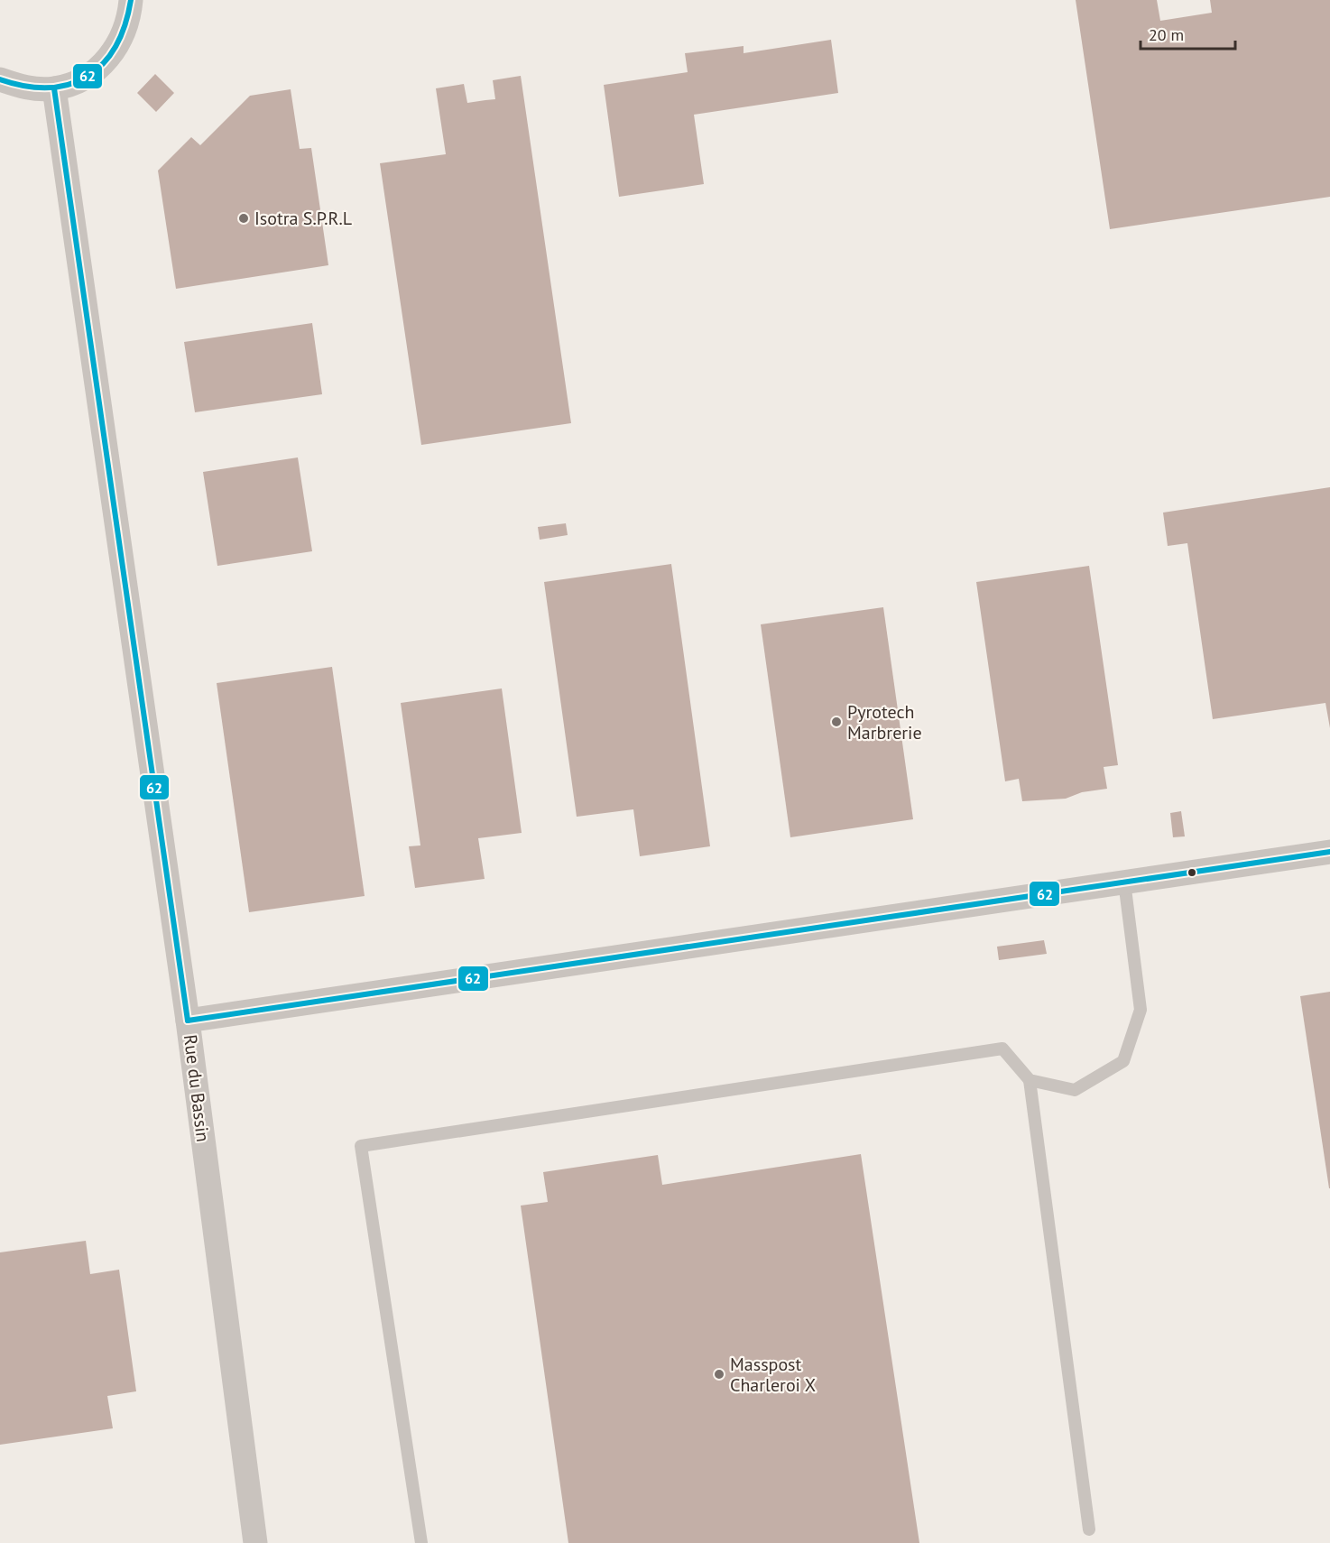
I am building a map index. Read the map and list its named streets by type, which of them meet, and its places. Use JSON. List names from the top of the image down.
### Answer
{
  "streets": {
    "street": ["Rue du Bassin"]
  },
  "places": ["Isotra S.P.R.L", "Pyrotech Marbrerie", "Masspost Charleroi X"],
  "lines": ["transit line 62"],
  "scale_bar": "20 m"
}
